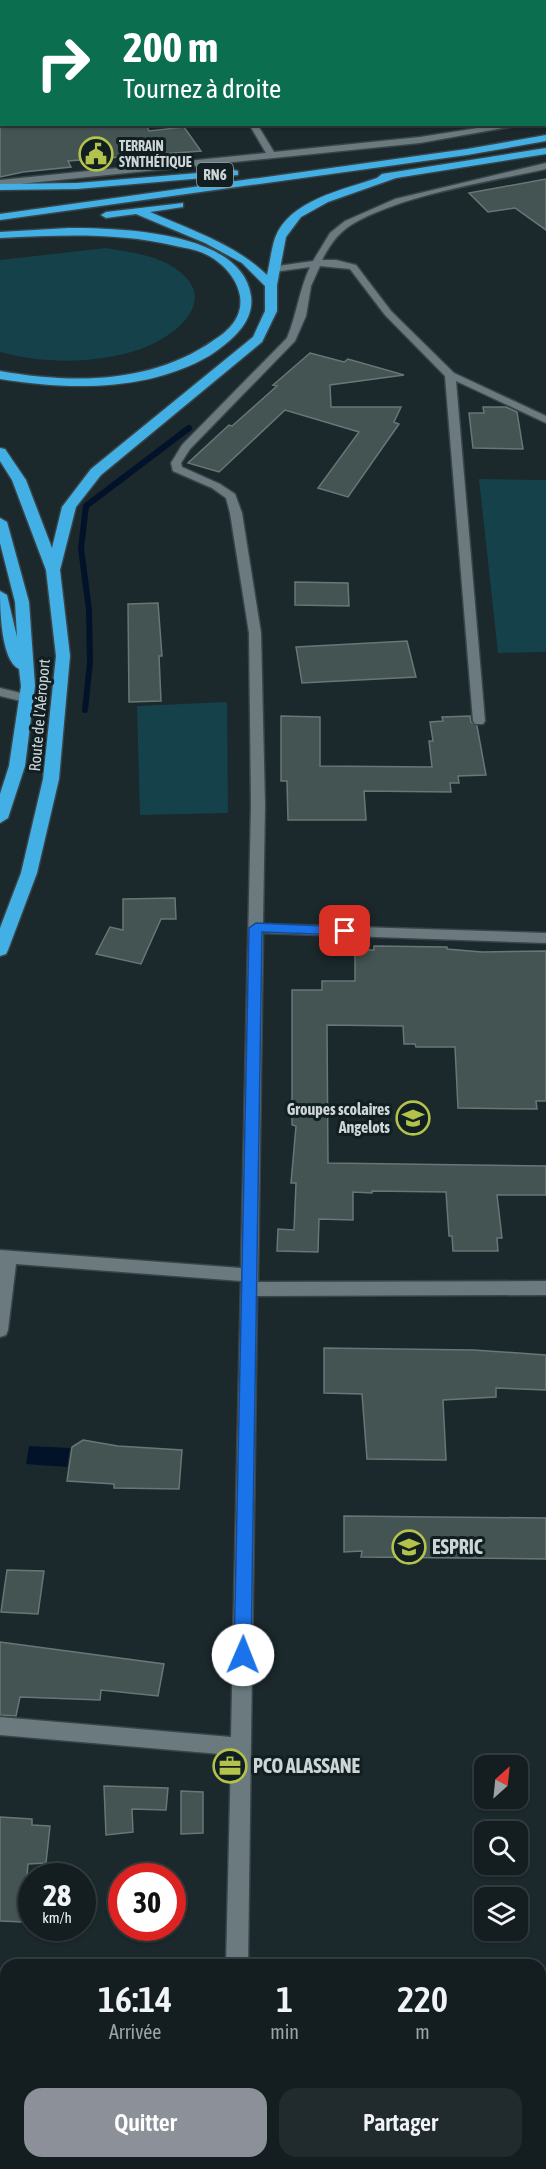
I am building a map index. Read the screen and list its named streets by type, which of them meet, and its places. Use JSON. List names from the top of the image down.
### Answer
{
  "streets": {
    "highway": ["RN6", "Route de l'Aéroport"]
  },
  "places": {
    "public building": ["TERRAIN SYNTHÉTIQUE"],
    "school or university": ["Groupes scolaires Angelots", "ESPRIC"],
    "office": ["PCO ALASSANE"]
  },
  "north": "top right",
  "page": {
    "turn": ["200 m", "Tournez à droite"],
    "speed": "28 km/h",
    "limit": "30",
    "eta": [
      "16:14",
      "Arrivée",
      "1",
      "min",
      "220",
      "m"
    ],
    "buttons": ["Quitter", "Partager"]
  }
}
